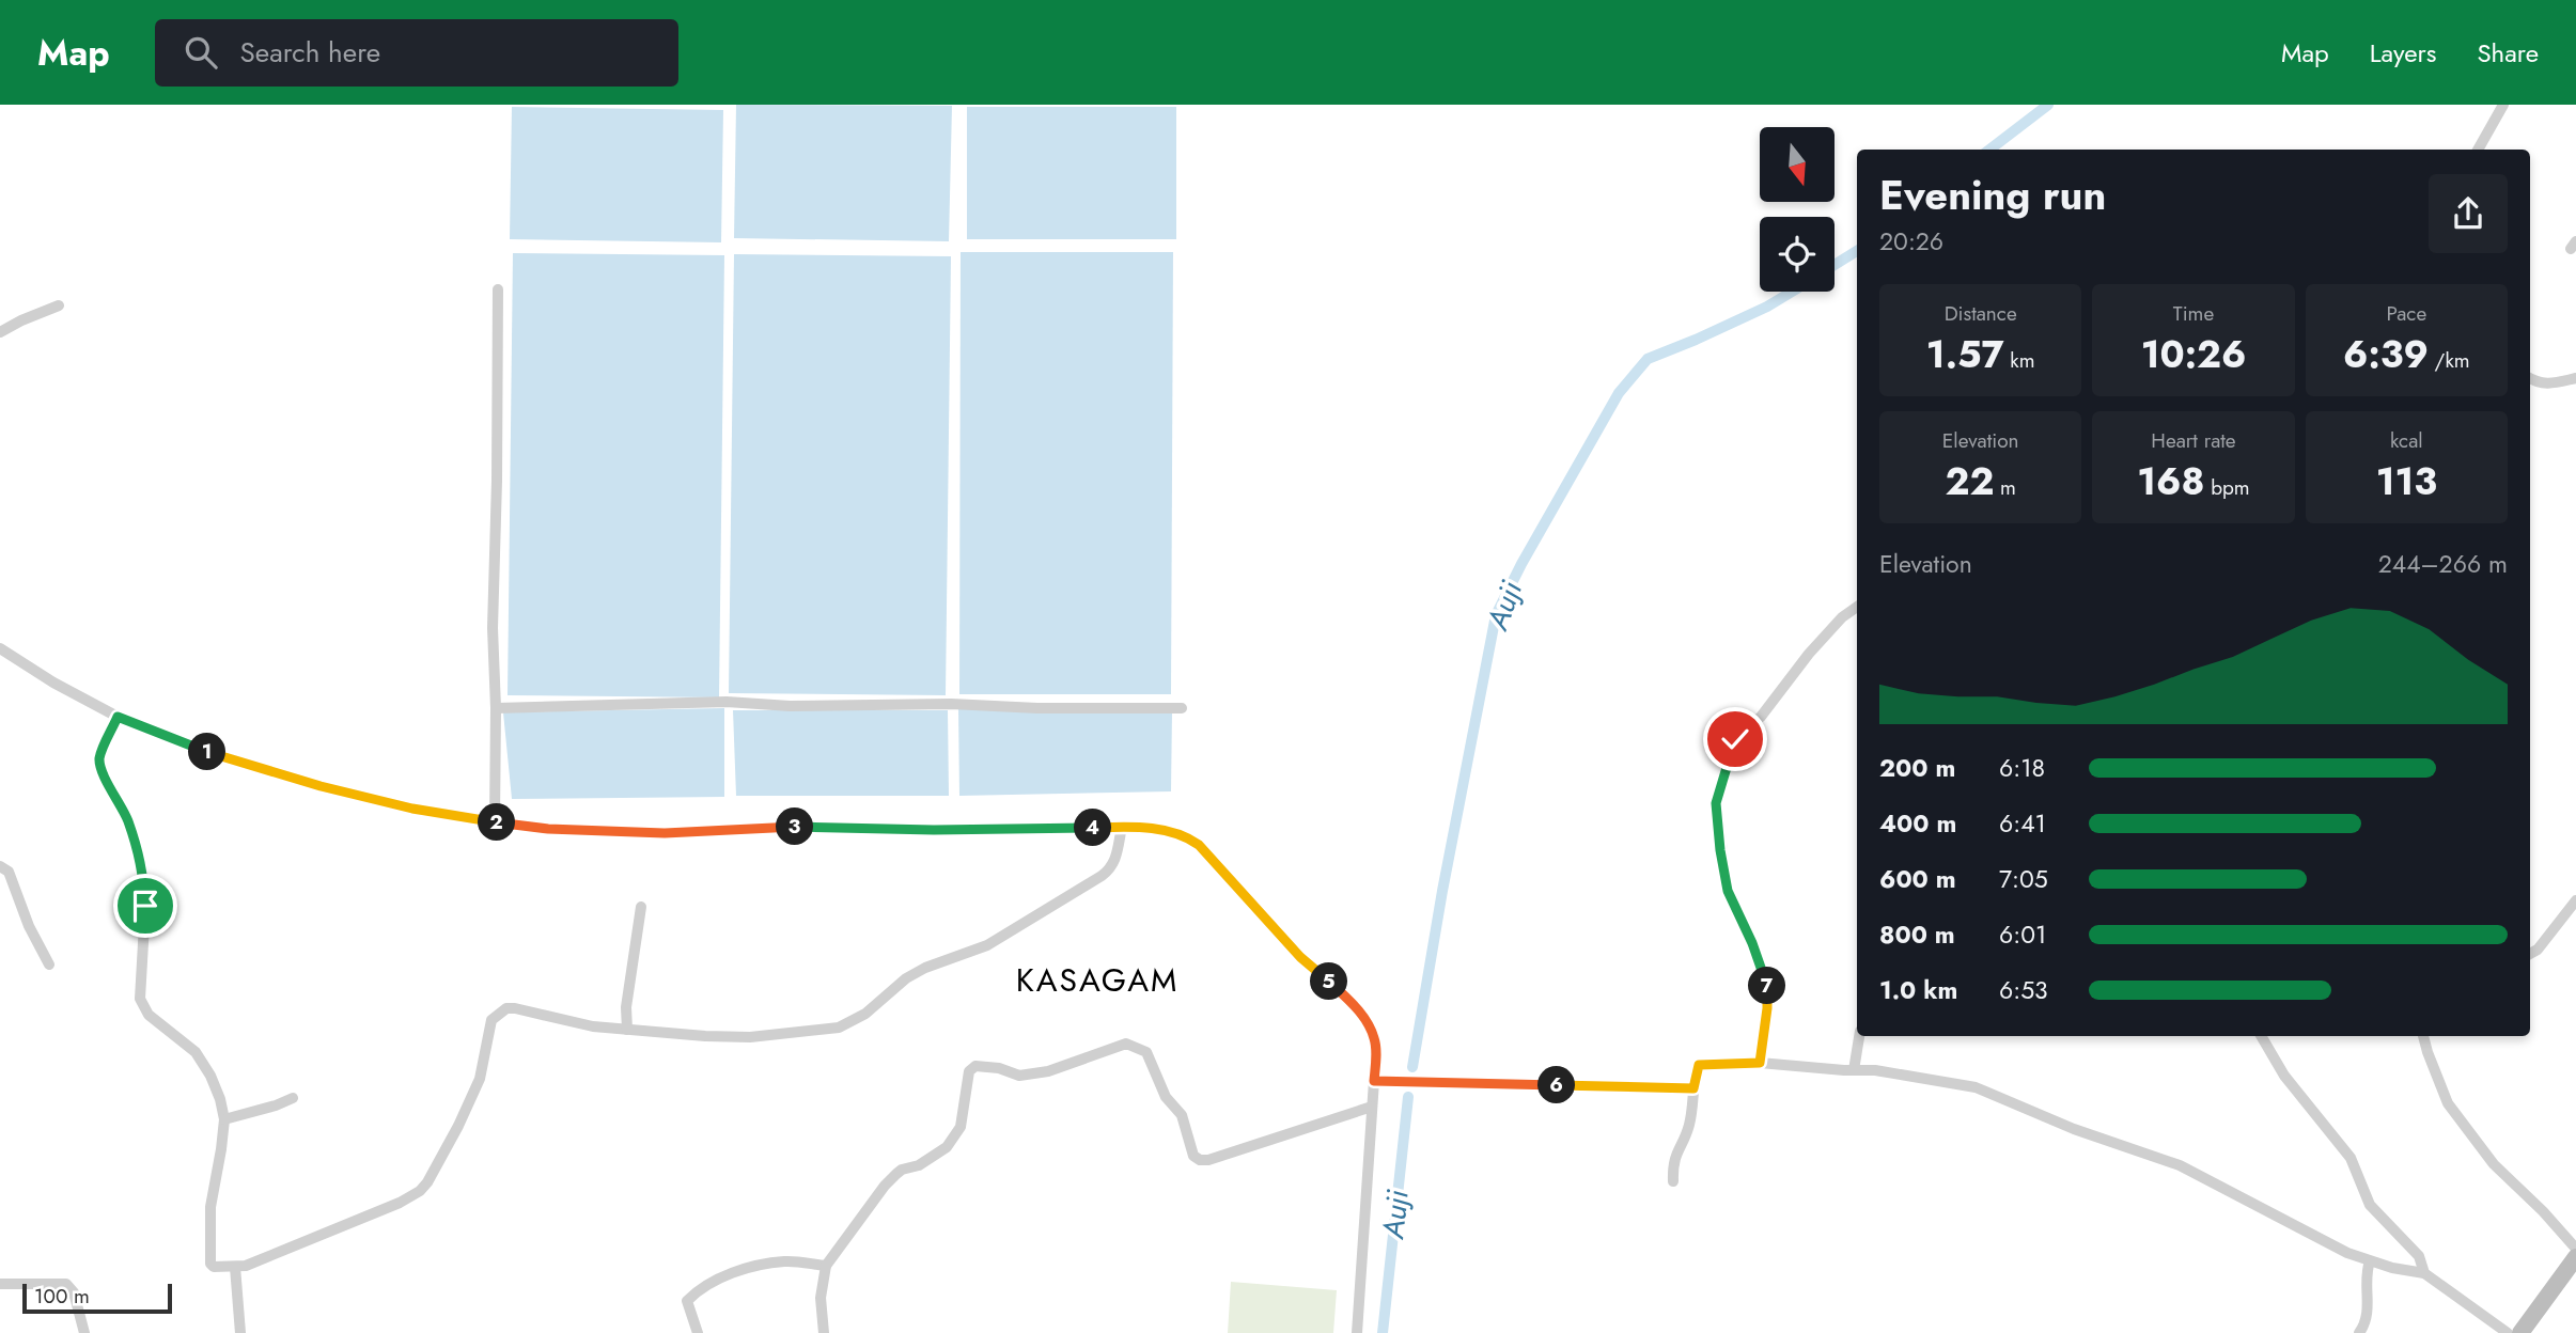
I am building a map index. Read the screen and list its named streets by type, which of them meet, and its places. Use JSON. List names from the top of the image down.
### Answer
{
  "districts": ["KASAGAM"],
  "water": ["Auji"],
  "scale_bar": "100 m",
  "north": "bottom",
  "page": {
    "header": "Map",
    "search": "Search here",
    "nav": ["Map", "Layers", "Share"],
    "heading": ["Evening run", "20:26"],
    "stats": [
      ["Distance", "1.57 km"],
      ["Time", "10:26"],
      ["Pace", "6:39 /km"],
      ["Elevation", "22 m"],
      ["Heart rate", "168 bpm"],
      ["kcal", "113"]
    ],
    "chart": ["Elevation", "244–266 m"],
    "pins": [
      "1",
      "2",
      "3",
      "4",
      "5",
      "7",
      "6"
    ],
    "list": [
      {
        "name": "200 m",
        "note": "6:18"
      },
      {
        "name": "400 m",
        "note": "6:41"
      },
      {
        "name": "600 m",
        "note": "7:05"
      },
      {
        "name": "800 m",
        "note": "6:01"
      },
      {
        "name": "1.0 km",
        "note": "6:53"
      }
    ],
    "scale": "100 m"
  }
}
